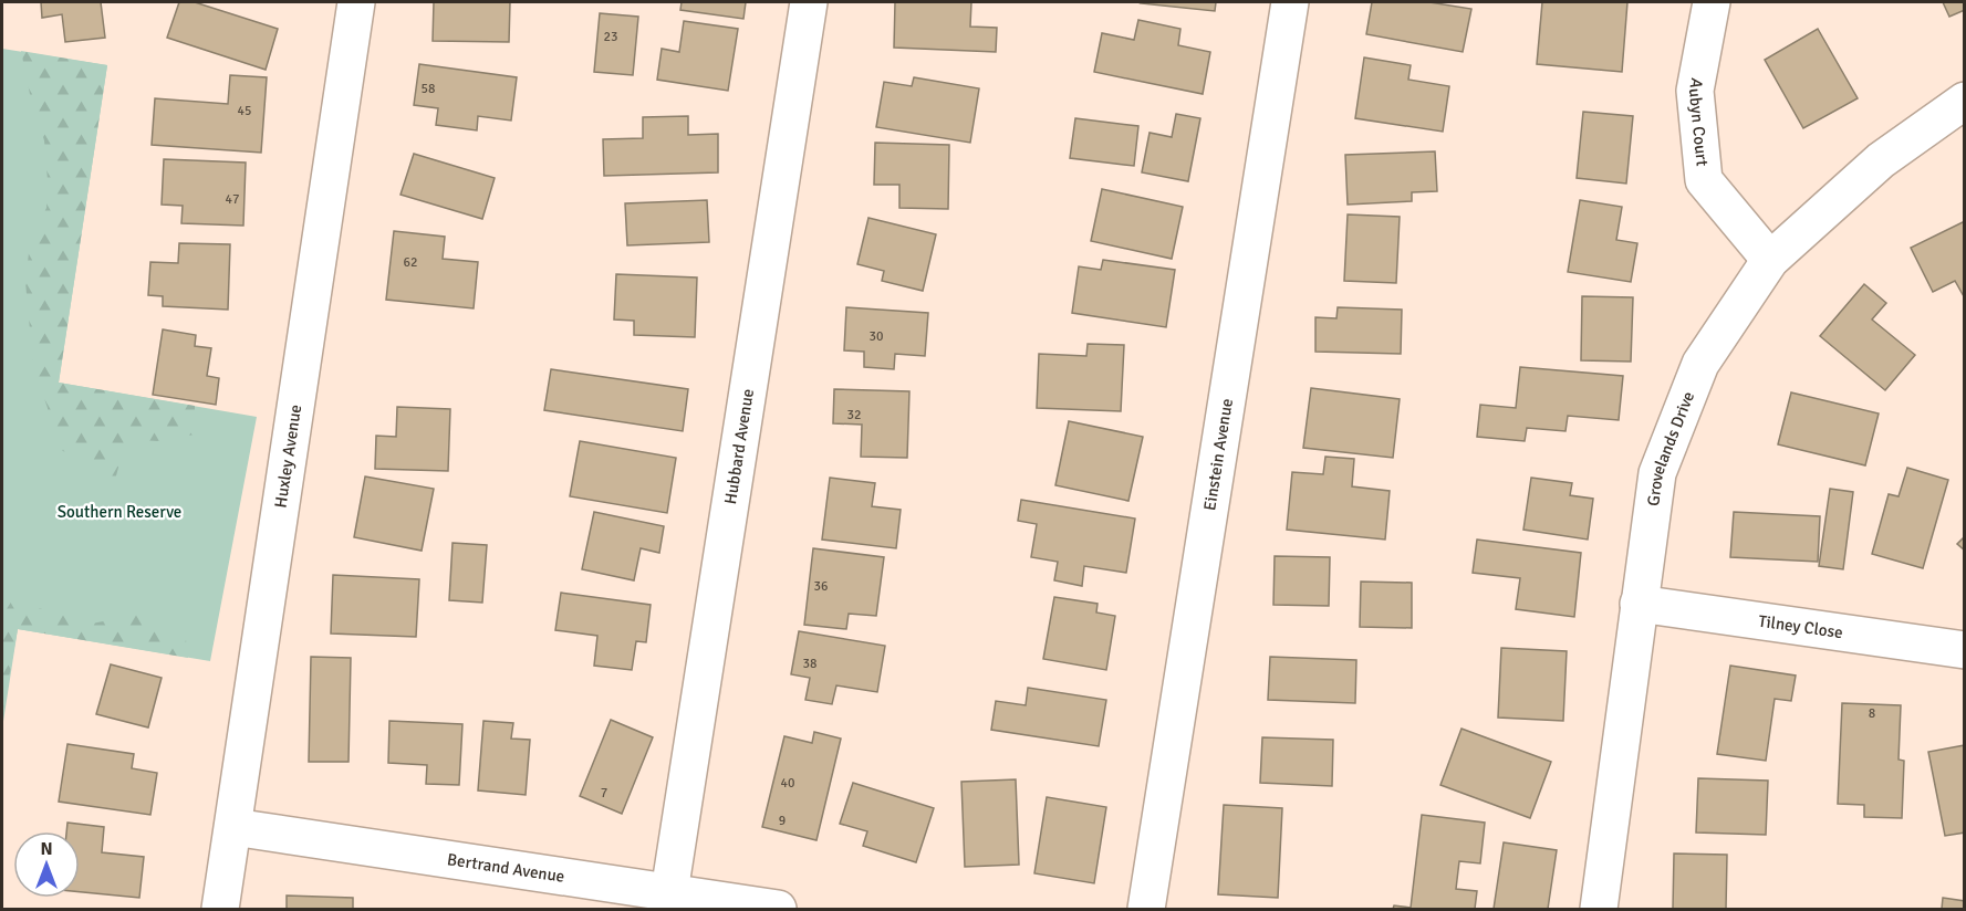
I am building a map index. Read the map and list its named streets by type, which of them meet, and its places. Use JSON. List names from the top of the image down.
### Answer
{
  "streets": {
    "street": [
      "Aubyn Court",
      "Hubbard Avenue",
      "Grovelands Drive",
      "Huxley Avenue",
      "Einstein Avenue",
      "Tilney Close",
      "Bertrand Avenue"
    ]
  },
  "crossings": [
    ["Aubyn Court", "Grovelands Drive"],
    ["Hubbard Avenue", "Bertrand Avenue"],
    ["Grovelands Drive", "Tilney Close"],
    ["Huxley Avenue", "Bertrand Avenue"]
  ],
  "parks": ["Southern Reserve"],
  "house_numbers": [
    "23",
    "58",
    "45",
    "47",
    "62",
    "30",
    "32",
    "36",
    "38",
    "8",
    "40",
    "7",
    "9"
  ],
  "north": "top"
}
